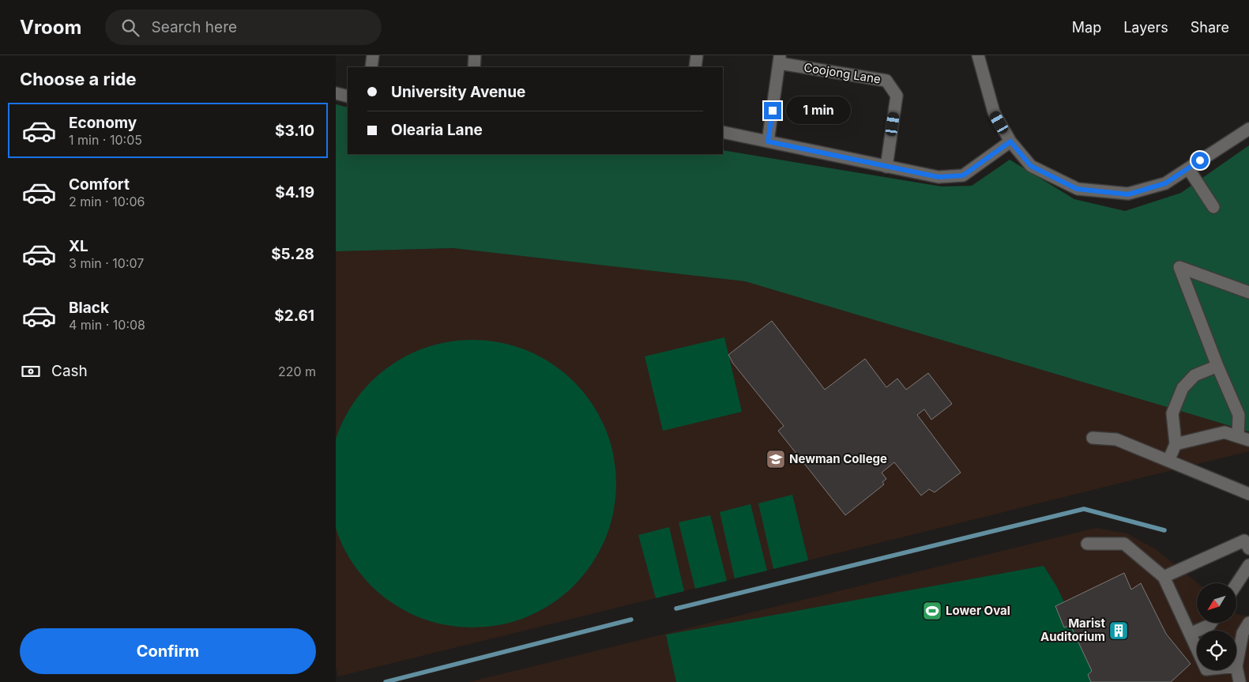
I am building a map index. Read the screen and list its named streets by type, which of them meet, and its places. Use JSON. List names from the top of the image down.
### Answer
{
  "streets": {
    "street": ["Coojong Lane"]
  },
  "places": {
    "school or university": ["Newman College"],
    "sports": ["Lower Oval"],
    "building": ["Marist Auditorium"]
  },
  "north": "bottom left",
  "page": {
    "header": "Vroom",
    "search": "Search here",
    "nav": ["Map", "Layers", "Share"],
    "heading": "Choose a ride",
    "banner": ["University Avenue", "Olearia Lane"],
    "bubble": "1 min",
    "list": [
      {
        "name": "Economy",
        "note": "1 min · 10:05",
        "value": "$3.10"
      },
      {
        "name": "Comfort",
        "note": "2 min · 10:06",
        "value": "$4.19"
      },
      {
        "name": "XL",
        "note": "3 min · 10:07",
        "value": "$5.28"
      },
      {
        "name": "Black",
        "note": "4 min · 10:08",
        "value": "$2.61"
      }
    ],
    "pay": ["Cash", "220 m"],
    "buttons": "Confirm"
  }
}
